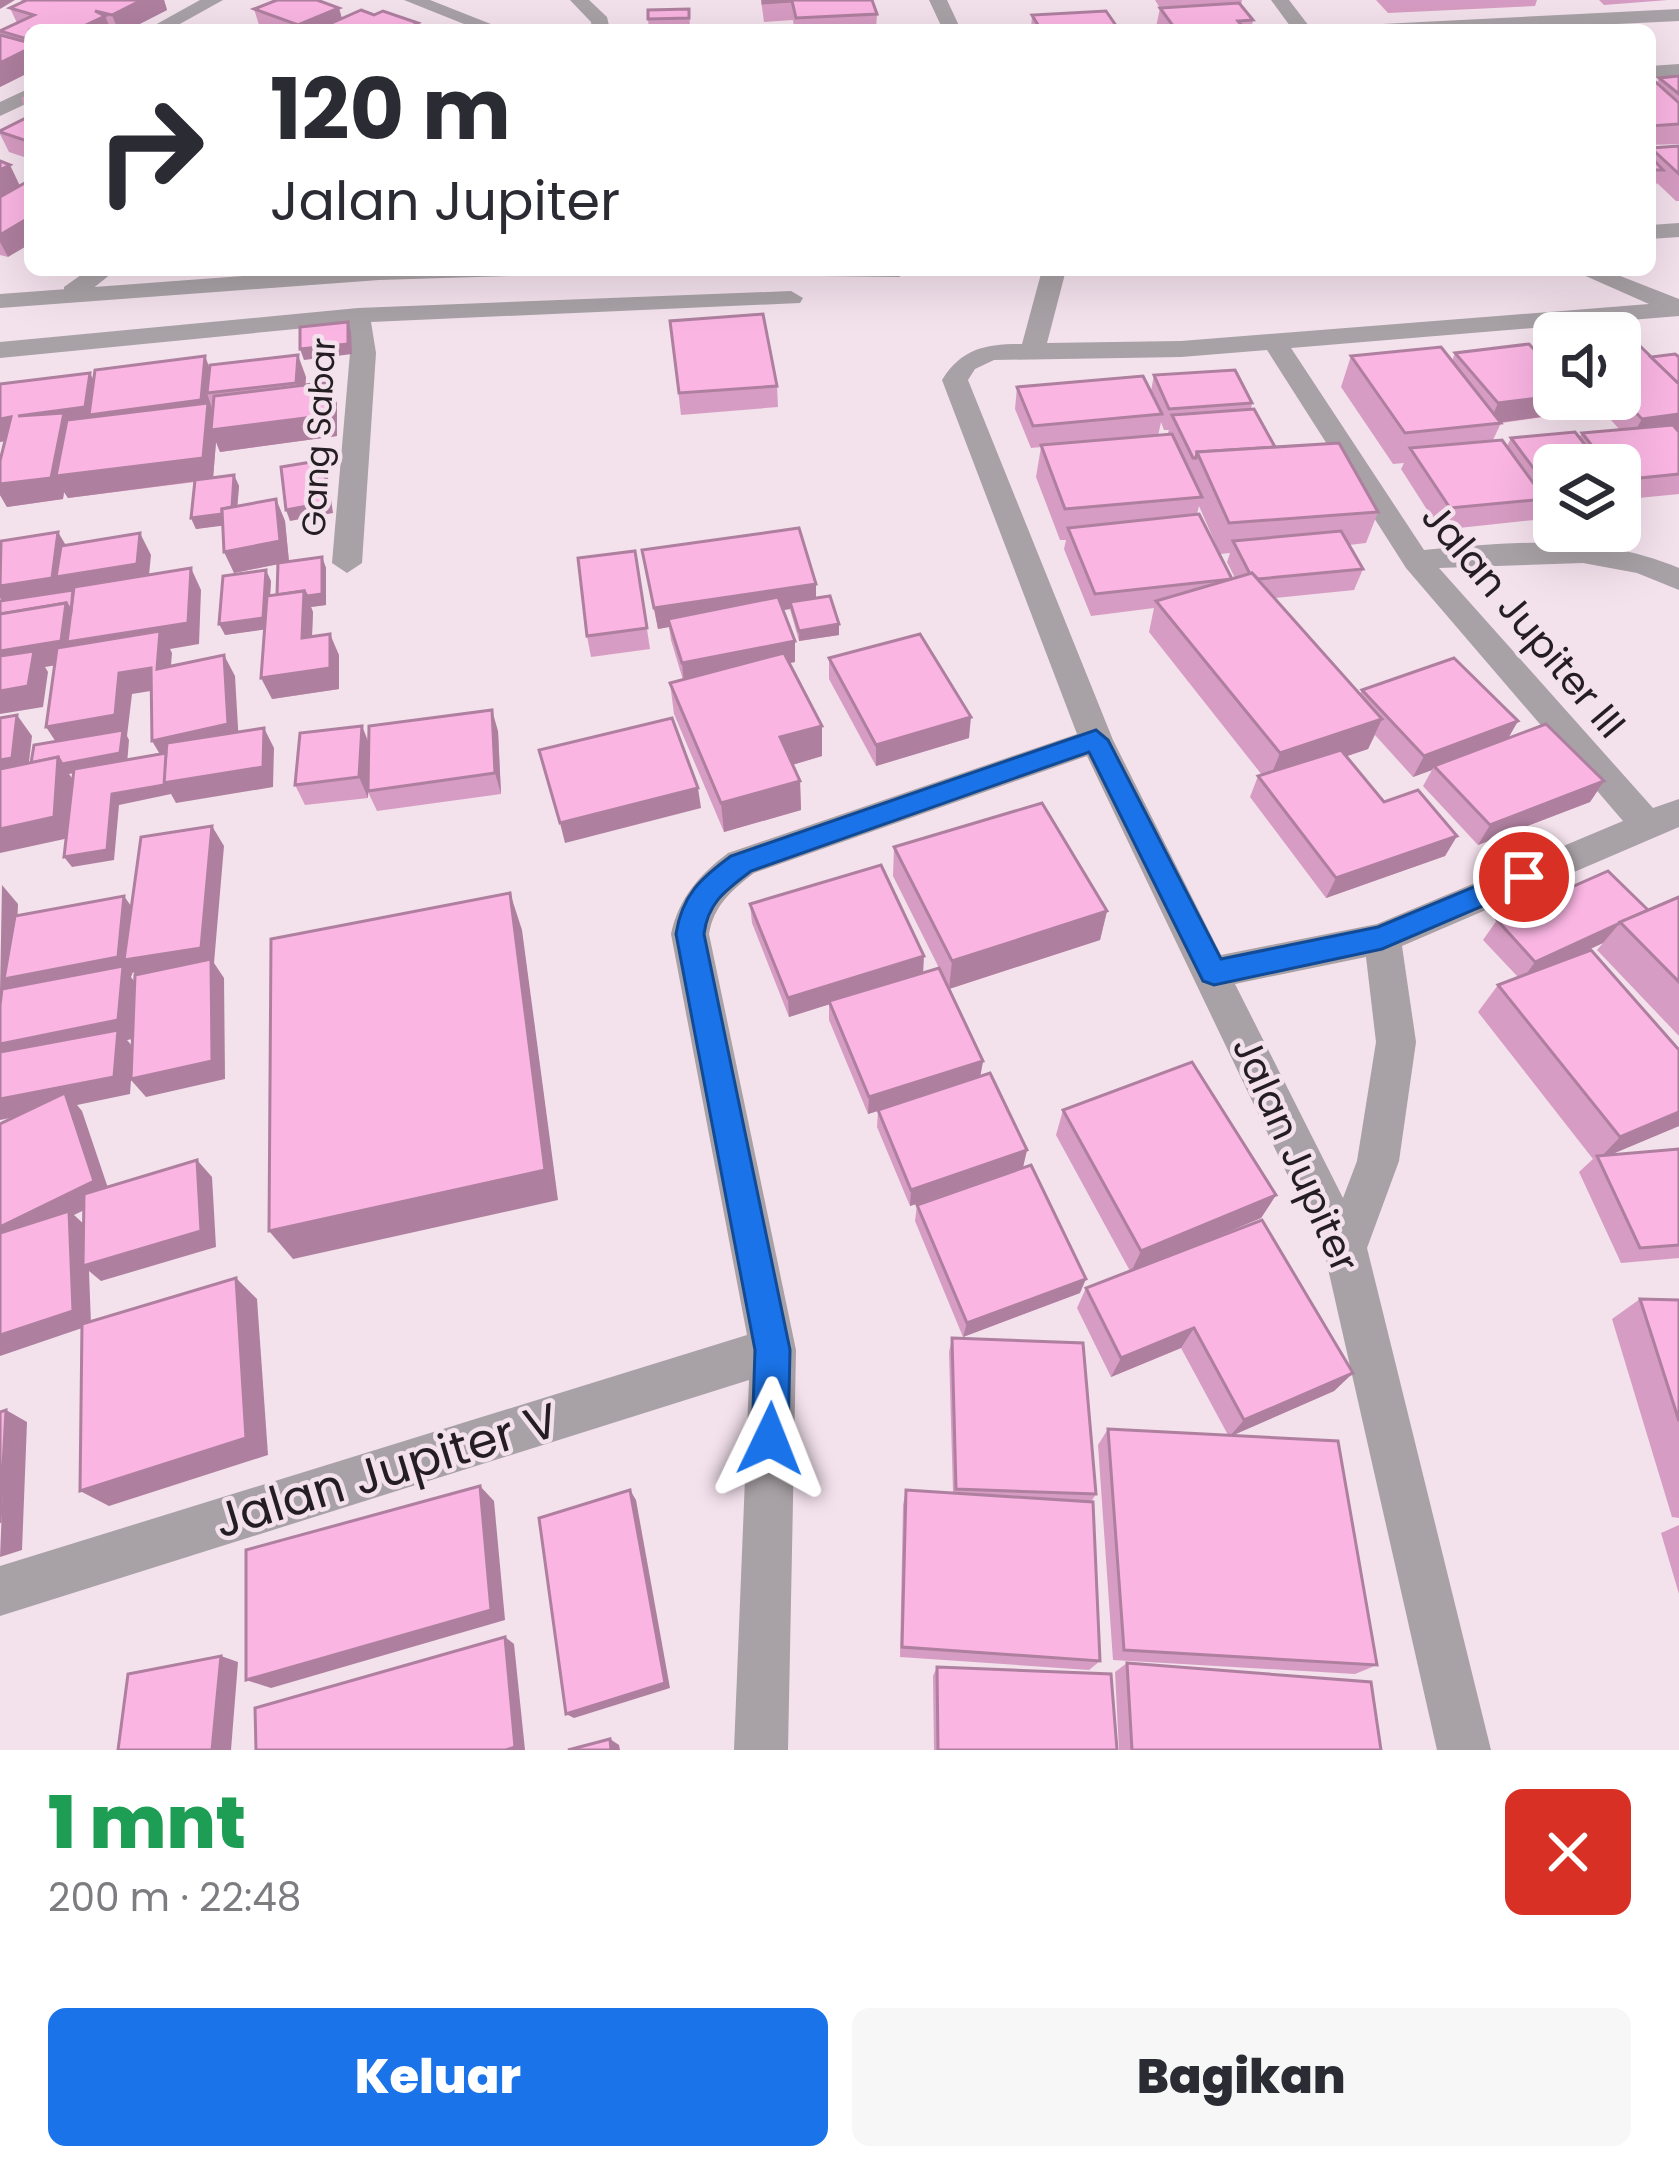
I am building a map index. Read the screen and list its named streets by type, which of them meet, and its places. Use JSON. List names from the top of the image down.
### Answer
{
  "streets": {
    "street": [
      "Gang Sabar",
      "Jalan Jupiter III",
      "Jalan Jupiter",
      "Jalan Jupiter V"
    ]
  },
  "page": {
    "turn": ["120 m", "Jalan Jupiter"],
    "heading": ["1 mnt", "200 m · 22:48"],
    "buttons": ["Keluar", "Bagikan"]
  }
}
